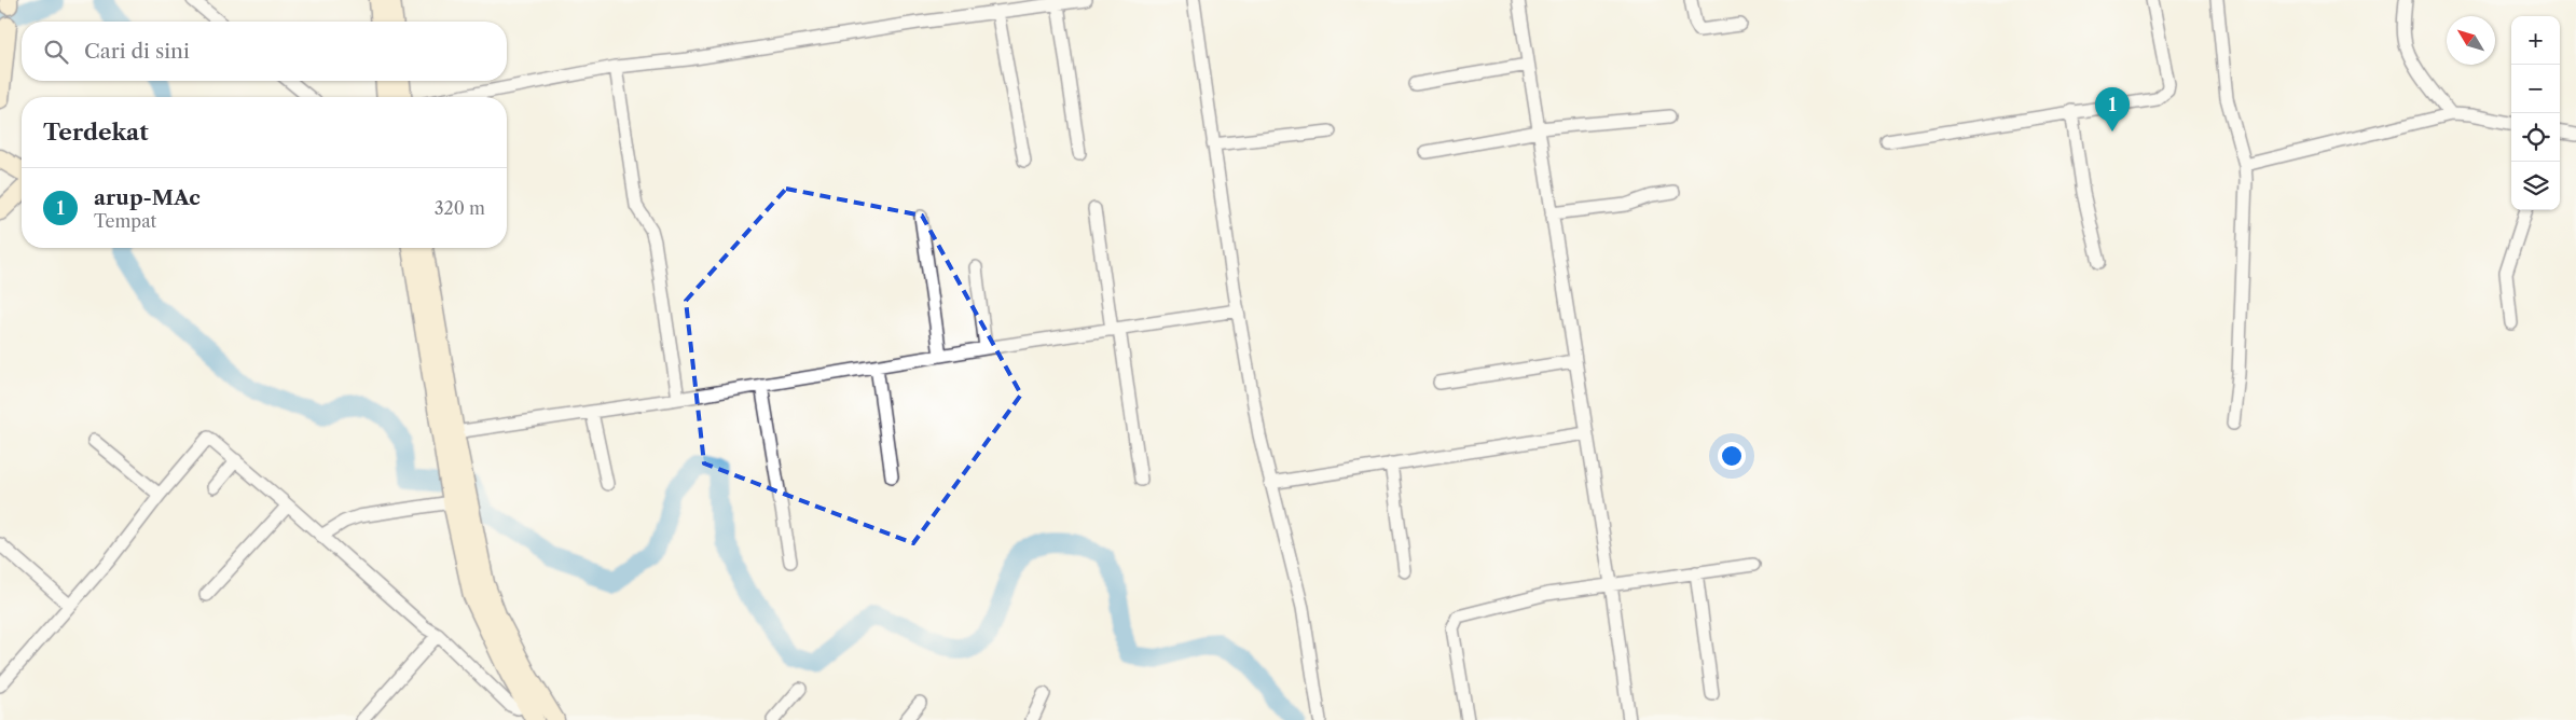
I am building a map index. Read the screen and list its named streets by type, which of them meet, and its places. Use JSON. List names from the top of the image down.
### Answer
{
  "north": "top left",
  "page": {
    "map_buttons": ["+", "−"],
    "search": "Cari di sini",
    "pins": "1",
    "heading": "Terdekat",
    "list": [
      {
        "mark": "1",
        "name": "arup-MAc",
        "note": "Tempat",
        "value": "320 m"
      }
    ]
  }
}
